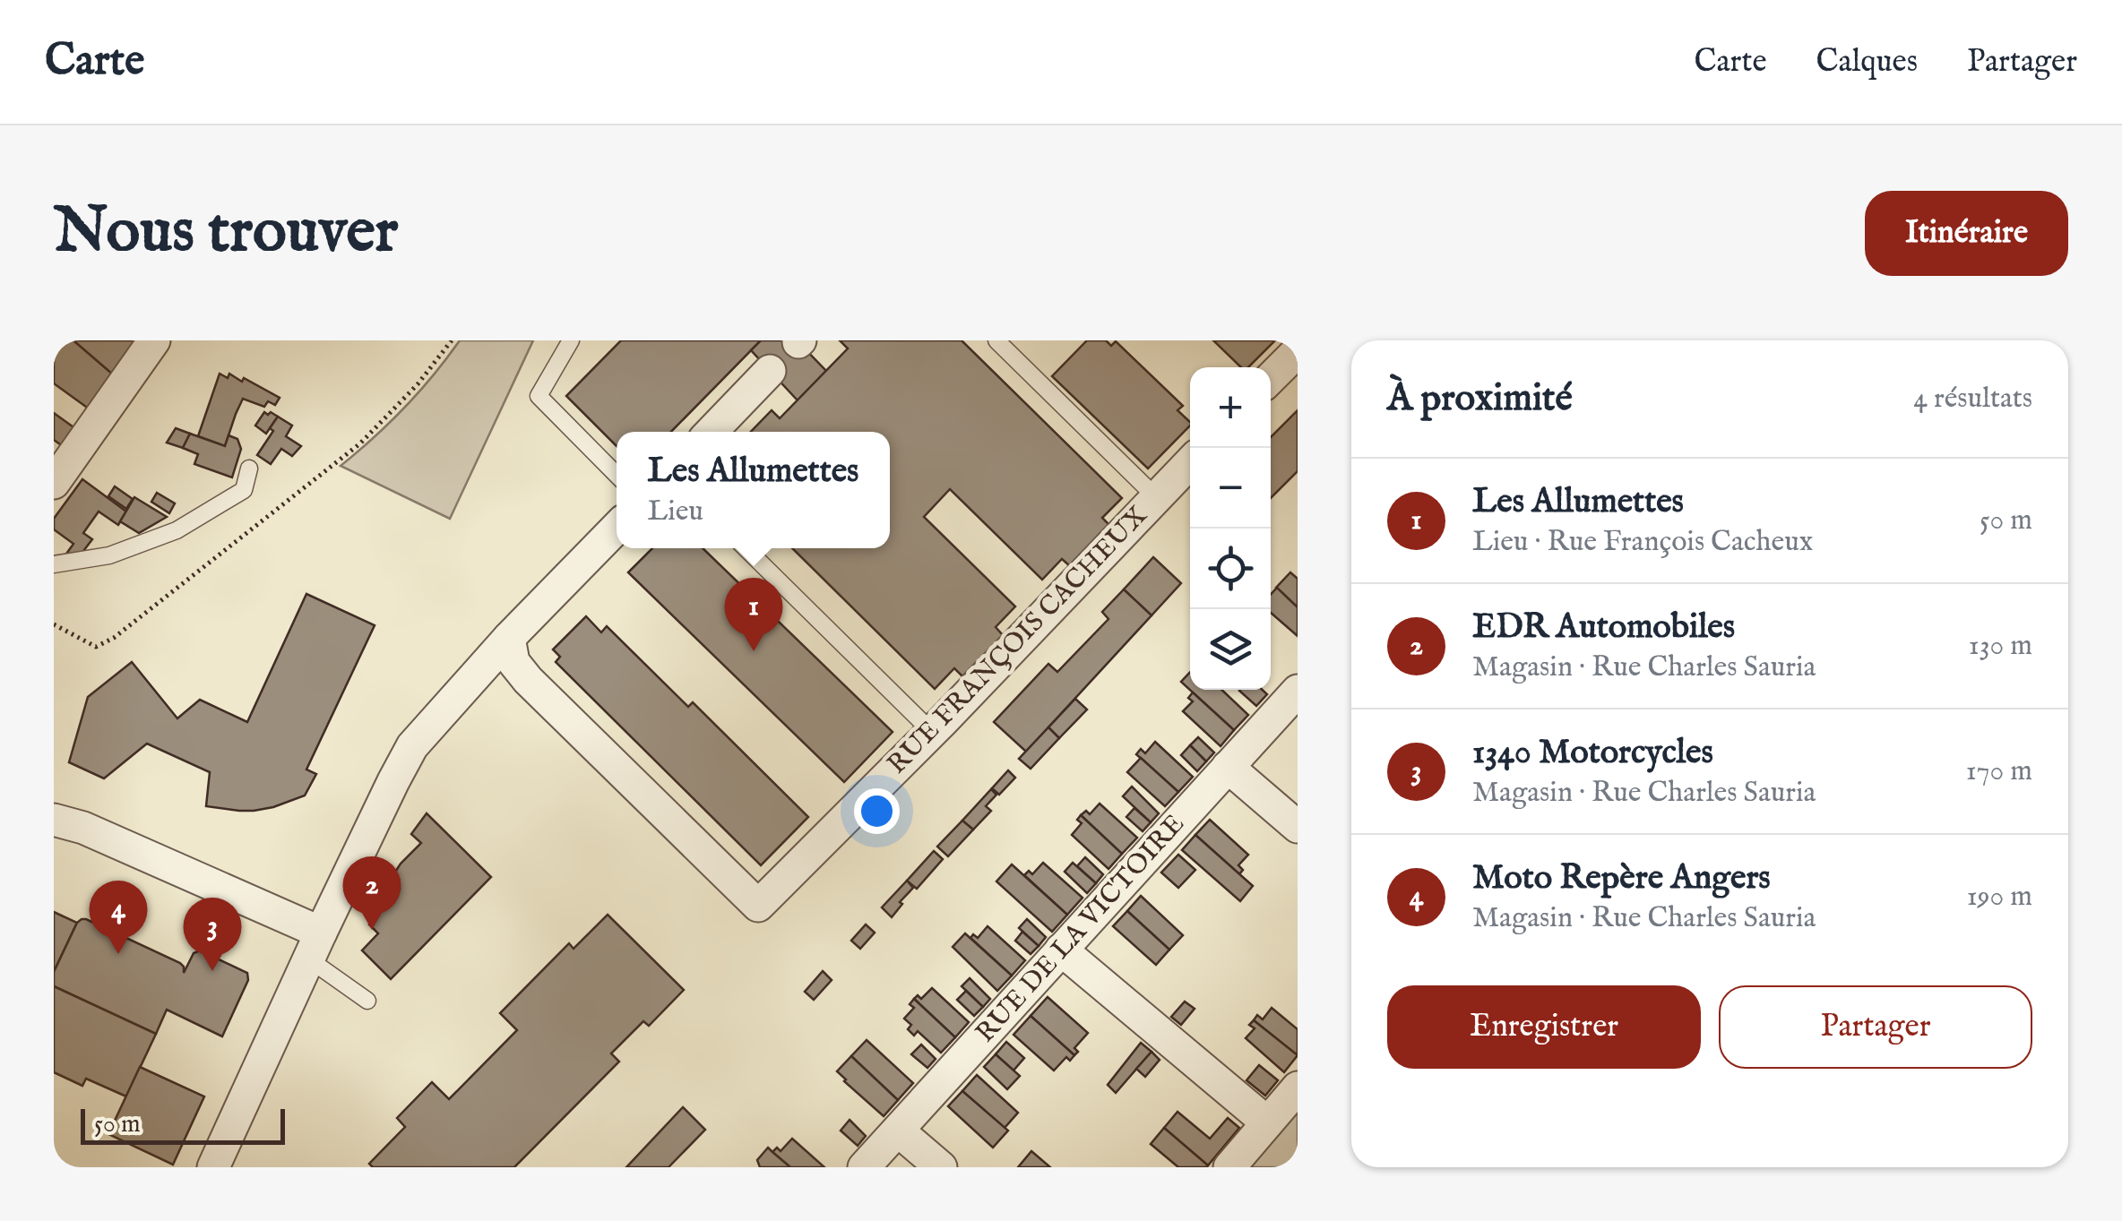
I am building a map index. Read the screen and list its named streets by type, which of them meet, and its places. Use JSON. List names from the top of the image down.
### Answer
{
  "streets": {
    "street": ["RUE FRANÇOIS CACHEUX", "RUE DE LA VICTOIRE"]
  },
  "scale_bar": "50 m",
  "page": {
    "header": "Carte",
    "nav": ["Carte", "Calques", "Partager"],
    "buttons": [
      "Itinéraire",
      ["Enregistrer", "Partager"]
    ],
    "title": "Nous trouver",
    "heading": ["À proximité", "4 résultats"],
    "map_buttons": ["+", "−"],
    "popup": ["Les Allumettes", "Lieu"],
    "list": [
      {
        "mark": "1",
        "name": "Les Allumettes",
        "note": "Lieu · Rue François Cacheux",
        "value": "50 m"
      },
      {
        "mark": "2",
        "name": "EDR Automobiles",
        "note": "Magasin · Rue Charles Sauria",
        "value": "130 m"
      },
      {
        "mark": "3",
        "name": "1340 Motorcycles",
        "note": "Magasin · Rue Charles Sauria",
        "value": "170 m"
      },
      {
        "mark": "4",
        "name": "Moto Repère Angers",
        "note": "Magasin · Rue Charles Sauria",
        "value": "190 m"
      }
    ],
    "pins": [
      "1",
      "2",
      "4",
      "3"
    ],
    "scale": "50 m"
  }
}
